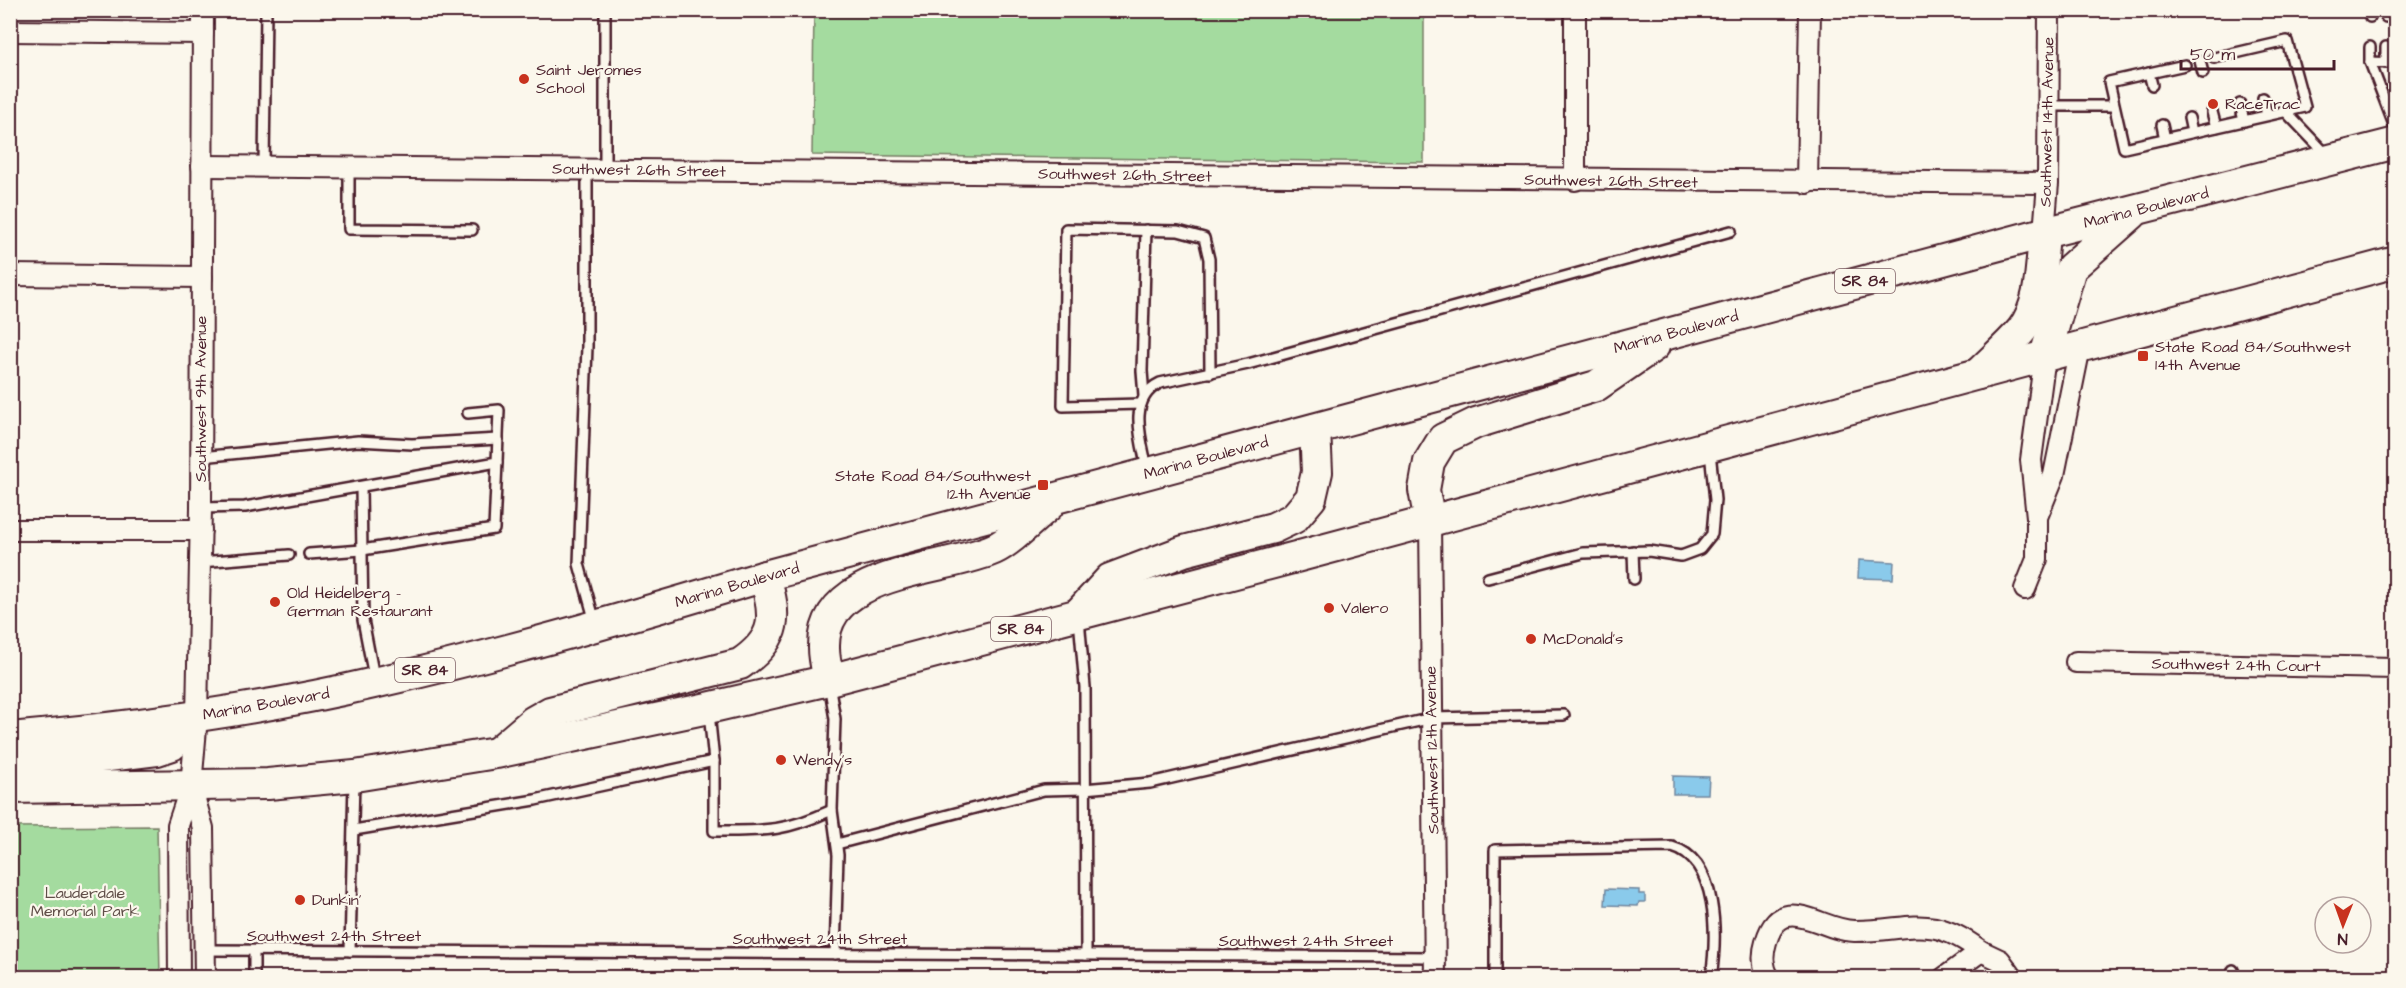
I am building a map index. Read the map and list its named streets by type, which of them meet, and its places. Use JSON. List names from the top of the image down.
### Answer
{
  "streets": {
    "main road": ["Marina Boulevard", "SR 84"],
    "street": [
      "Southwest 14th Avenue",
      "Southwest 26th Street",
      "Southwest 9th Avenue",
      "Southwest 24th Court",
      "Southwest 12th Avenue"
    ],
    "lane": ["Southwest 24th Street"]
  },
  "crossings": [
    ["Southwest 14th Avenue", "Southwest 26th Street"],
    ["Southwest 14th Avenue", "Marina Boulevard"],
    ["Southwest 26th Street", "Southwest 9th Avenue"],
    ["Marina Boulevard", "Southwest 9th Avenue"],
    ["SR 84", "Southwest 9th Avenue"],
    ["SR 84", "Southwest 12th Avenue"],
    ["Southwest 9th Avenue", "Southwest 24th Street"],
    ["Southwest 12th Avenue", "Southwest 24th Street"]
  ],
  "parks": ["Lauderdale Memorial Park"],
  "places": {
    "other": [
      "Saint Jeromes School",
      "RaceTrac",
      "Old Heidelberg - German Restaurant",
      "Valero",
      "McDonald's",
      "Wendy's",
      "Dunkin'"
    ],
    "transit": ["State Road 84/Southwest 14th Avenue", "State Road 84/Southwest 12th Avenue"]
  },
  "scale_bar": "50 m",
  "north": "bottom"
}
